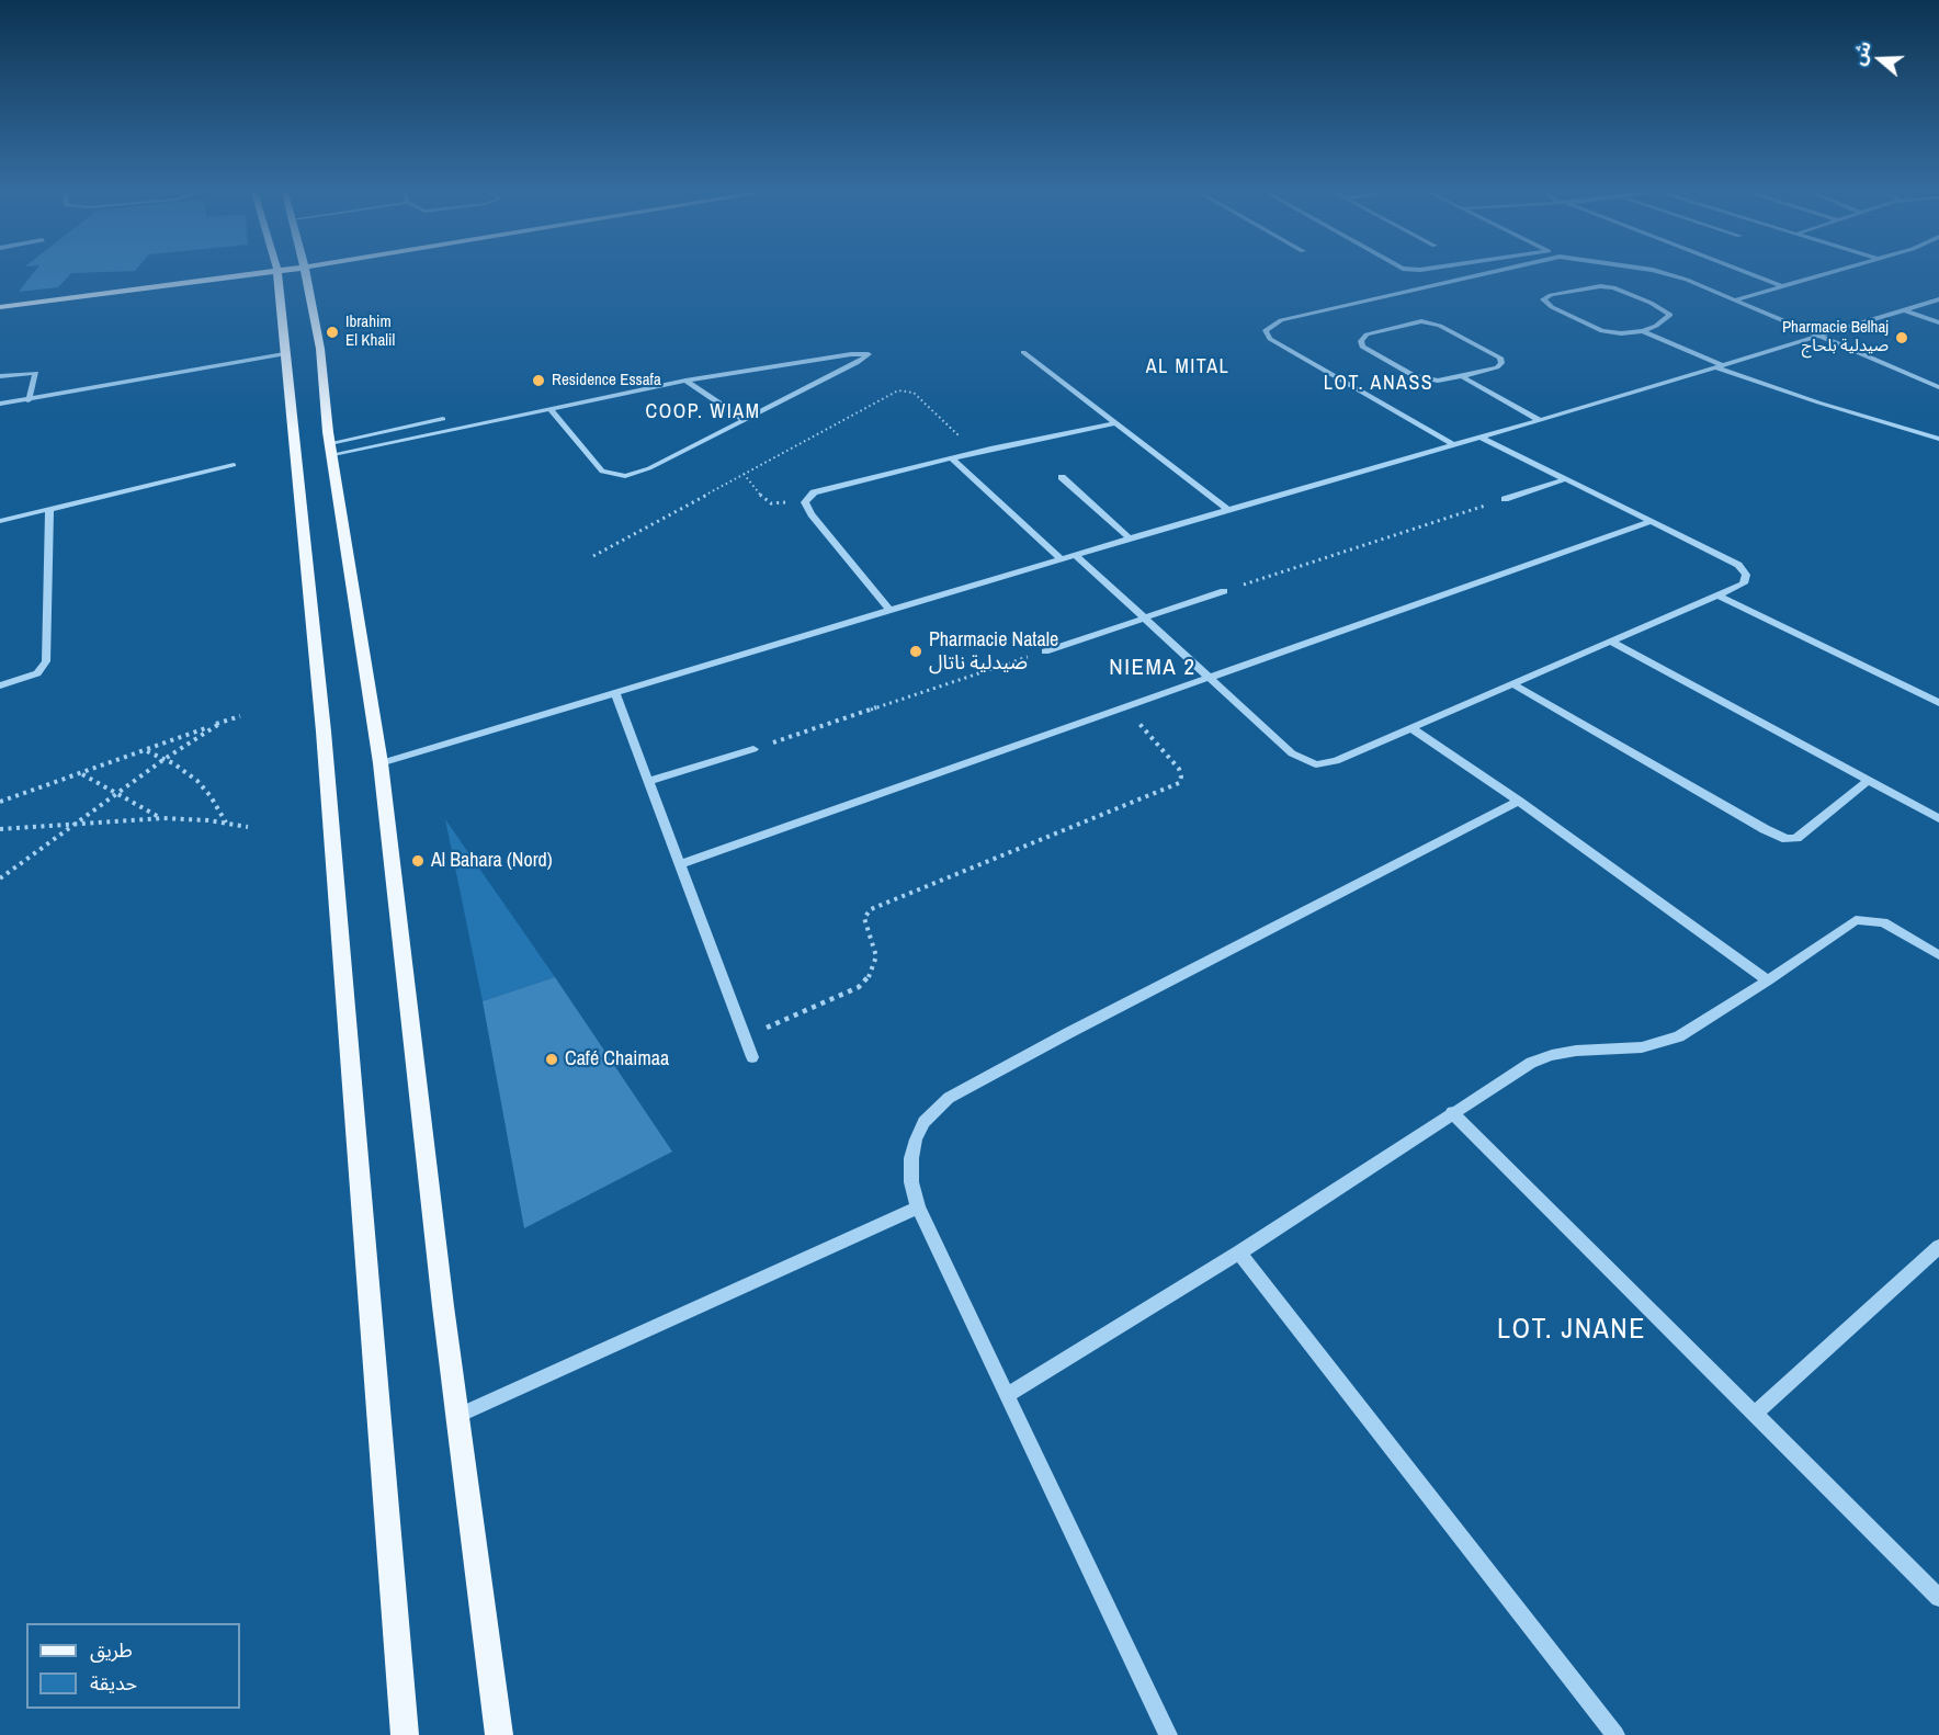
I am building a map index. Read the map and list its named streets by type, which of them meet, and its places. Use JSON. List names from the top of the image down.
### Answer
{
  "districts": [
    "AL MITAL",
    "LOT. ANASS",
    "COOP. WIAM",
    "NIEMA 2",
    "LOT. JNANE"
  ],
  "places": [
    "Ibrahim El Khalil",
    "Pharmacie Belhaj صيدلية بلحاج",
    "Residence Essafa",
    "Pharmacie Natale صيدلية ناتال",
    "Al Bahara (Nord)",
    "Café Chaimaa"
  ],
  "legend": ["طريق", "حديقة"],
  "north": "left"
}
